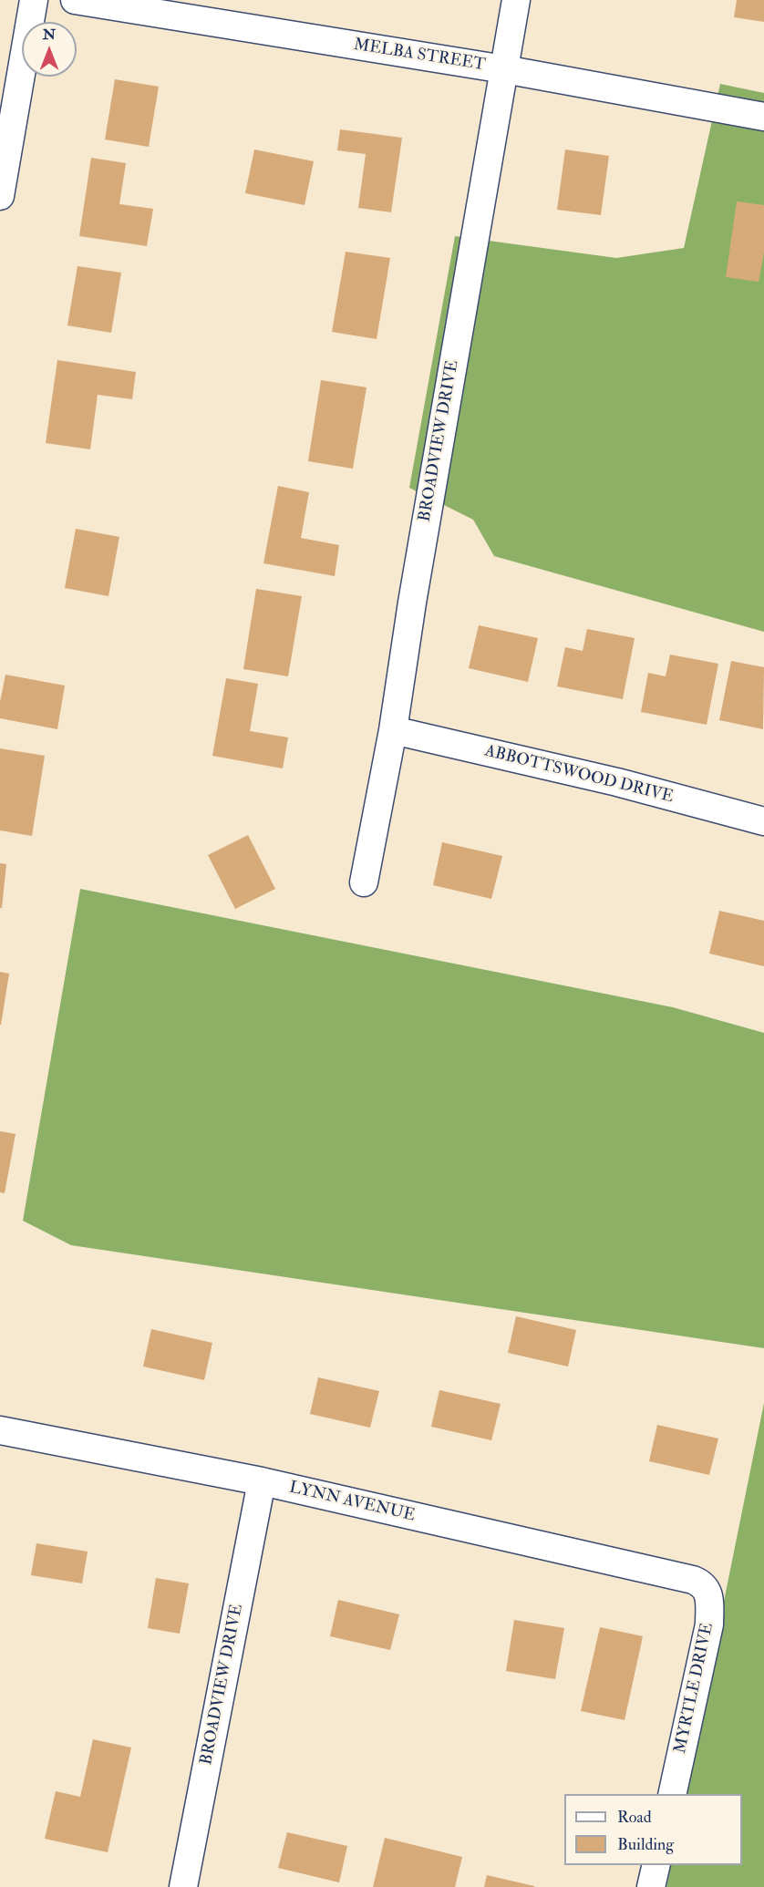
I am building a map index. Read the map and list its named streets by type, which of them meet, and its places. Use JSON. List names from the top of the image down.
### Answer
{
  "streets": {
    "street": [
      "MELBA STREET",
      "BROADVIEW DRIVE",
      "ABBOTTSWOOD DRIVE",
      "LYNN AVENUE",
      "MYRTLE DRIVE"
    ]
  },
  "crossings": [
    ["MELBA STREET", "BROADVIEW DRIVE"],
    ["BROADVIEW DRIVE", "ABBOTTSWOOD DRIVE"],
    ["BROADVIEW DRIVE", "LYNN AVENUE"],
    ["LYNN AVENUE", "MYRTLE DRIVE"]
  ],
  "legend": ["Road", "Building"],
  "north": "top"
}
